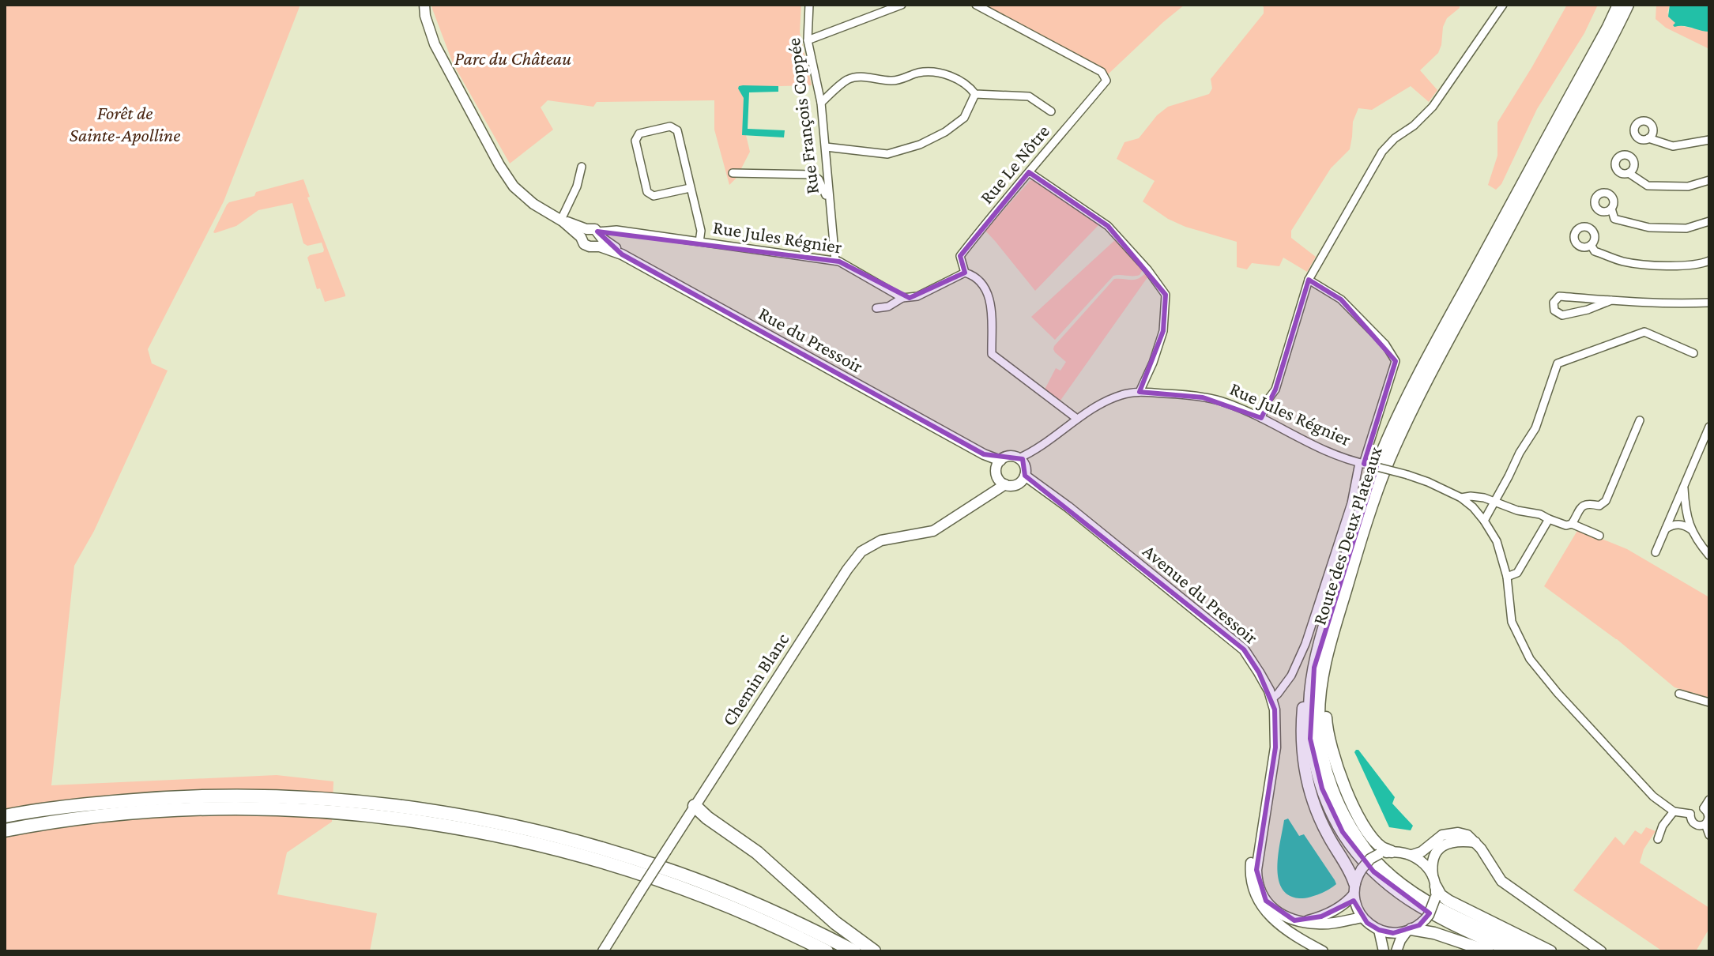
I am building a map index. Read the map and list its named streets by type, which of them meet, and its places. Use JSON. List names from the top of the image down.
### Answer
{
  "streets": {
    "main road": ["Route des Deux Plateaux"],
    "street": [
      "Rue François Coppée",
      "Rue Le Nôtre",
      "Rue Jules Régnier",
      "Rue du Pressoir",
      "Avenue du Pressoir",
      "Chemin Blanc"
    ]
  },
  "crossings": [
    ["Rue François Coppée", "Rue Jules Régnier"],
    ["Rue Jules Régnier", "Rue du Pressoir"],
    ["Rue du Pressoir", "Avenue du Pressoir"],
    ["Rue du Pressoir", "Chemin Blanc"],
    ["Avenue du Pressoir", "Chemin Blanc"]
  ],
  "parks": ["Parc du Château", "Forêt de Sainte-Apolline"]
}
